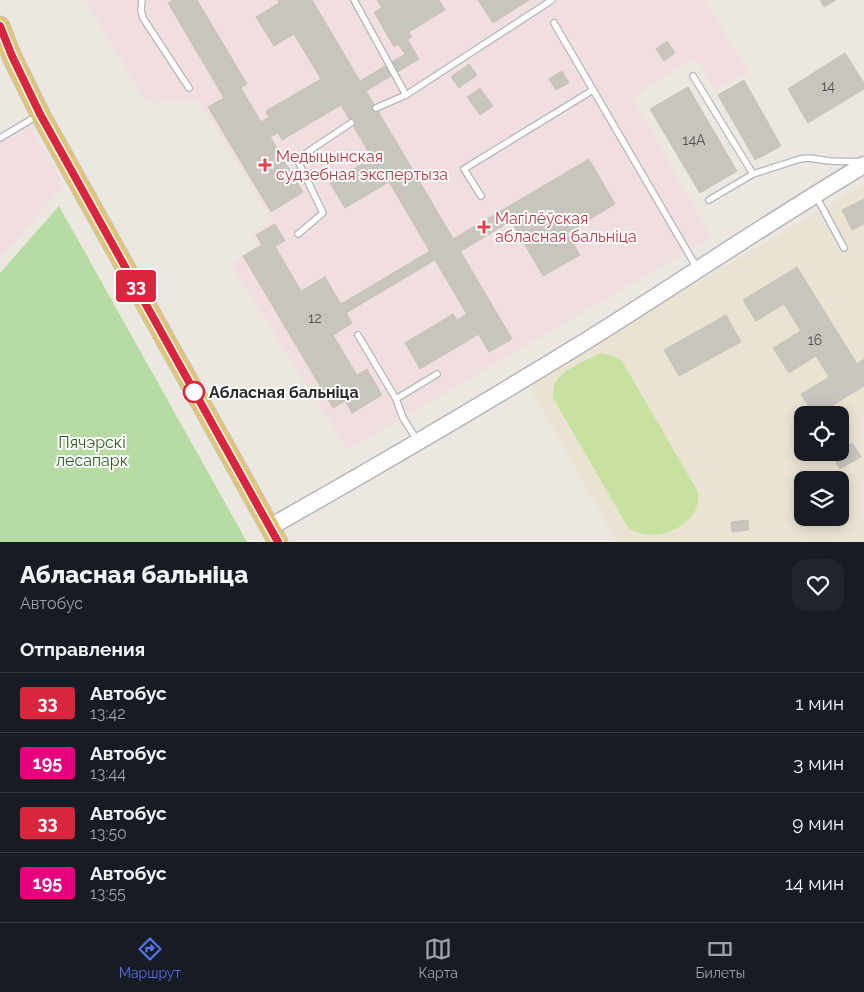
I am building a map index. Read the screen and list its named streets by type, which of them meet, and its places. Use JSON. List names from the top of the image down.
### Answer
{
  "parks": ["Пячэрскі лесапарк"],
  "places": {
    "health": ["Медыцынская судзебная экспертыза", "Магілёўская абласная бальніца"],
    "other": ["Абласная бальніца"]
  },
  "lines": ["bus line 33"],
  "house_numbers": [
    "14",
    "14А",
    "12",
    "16"
  ],
  "page": {
    "on_map": "33",
    "heading": [
      ["Абласная бальніца", "Автобус"],
      "Отправления"
    ],
    "list": [
      {
        "mark": "33",
        "name": "Автобус",
        "note": "13:42",
        "value": "1 мин"
      },
      {
        "mark": "195",
        "name": "Автобус",
        "note": "13:44",
        "value": "3 мин"
      },
      {
        "mark": "33",
        "name": "Автобус",
        "note": "13:50",
        "value": "9 мин"
      },
      {
        "mark": "195",
        "name": "Автобус",
        "note": "13:55",
        "value": "14 мин"
      }
    ],
    "tabs": ["Маршрут", "Карта", "Билеты"]
  }
}
